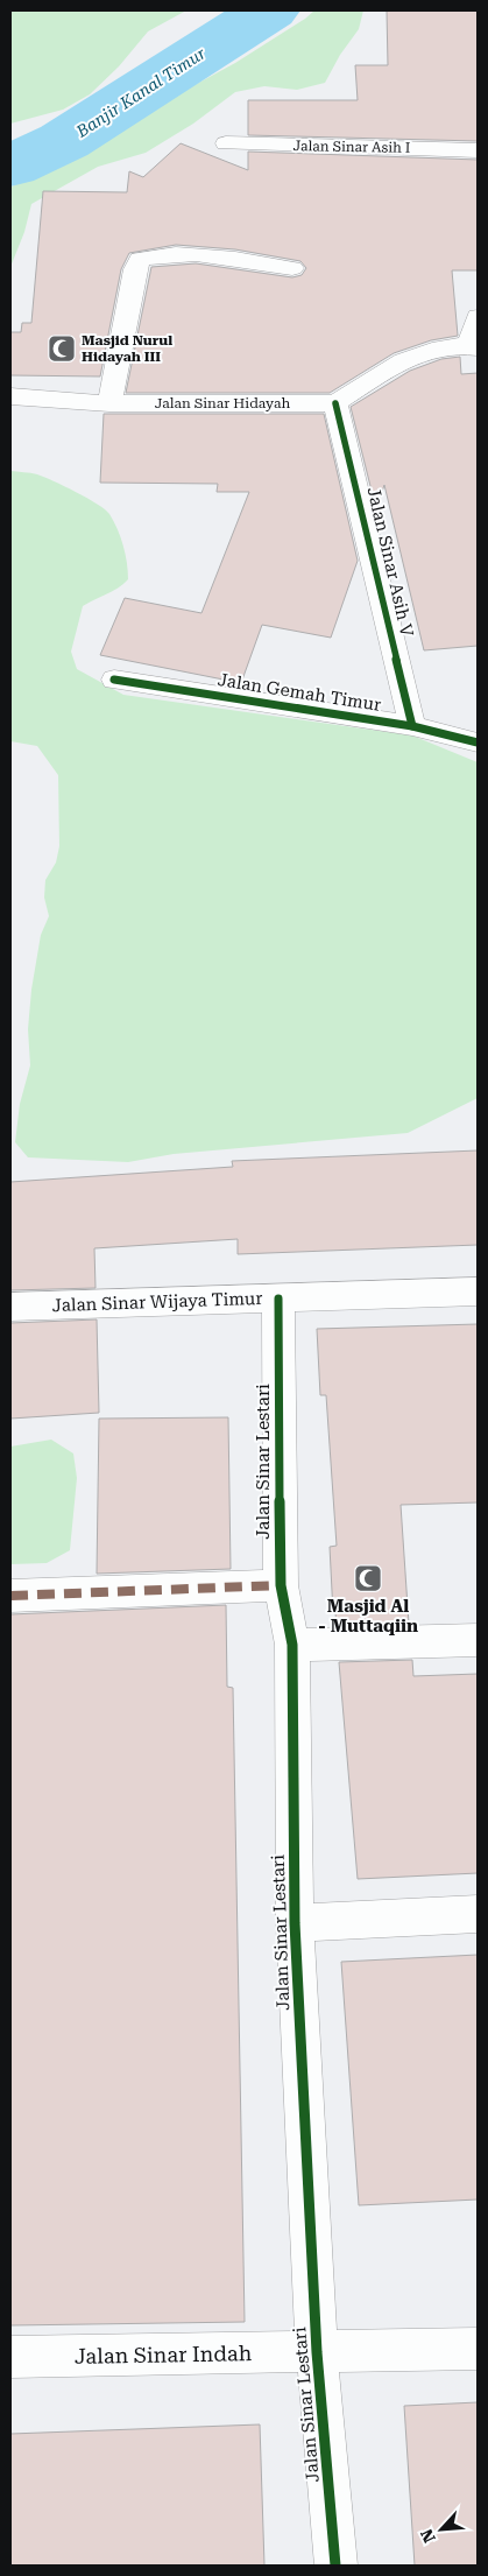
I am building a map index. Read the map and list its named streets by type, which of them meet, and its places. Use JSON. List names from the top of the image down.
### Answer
{
  "streets": {
    "street": [
      "Jalan Sinar Asih I",
      "Jalan Sinar Hidayah",
      "Jalan Sinar Asih V",
      "Jalan Gemah Timur",
      "Jalan Sinar Wijaya Timur",
      "Jalan Sinar Lestari",
      "Jalan Sinar Indah"
    ]
  },
  "crossings": [
    ["Jalan Sinar Hidayah", "Jalan Sinar Asih V"],
    ["Jalan Sinar Asih V", "Jalan Gemah Timur"],
    ["Jalan Sinar Wijaya Timur", "Jalan Sinar Lestari"],
    ["Jalan Sinar Lestari", "Jalan Sinar Indah"]
  ],
  "water": ["Banjir Kanal Timur"],
  "places": {
    "mosque": ["Masjid Nurul Hidayah III", "Masjid Al - Muttaqiin"]
  },
  "north": "bottom left"
}
